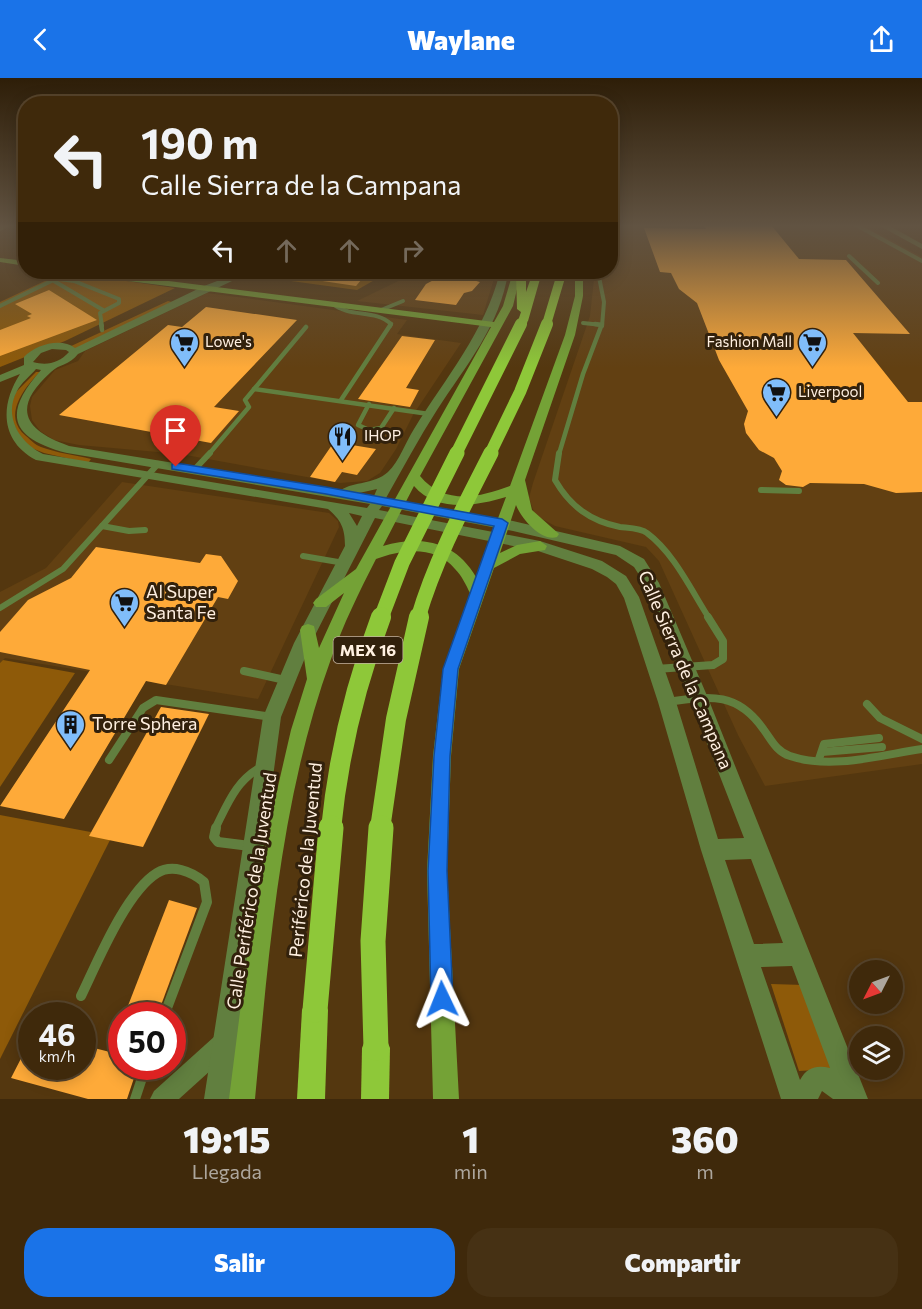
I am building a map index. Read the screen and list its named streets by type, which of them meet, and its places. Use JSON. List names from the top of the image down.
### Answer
{
  "streets": {
    "highway": ["MEX 16", "Periférico de la Juventud"],
    "main road": ["Calle Periférico de la Juventud"],
    "street": ["Calle Sierra de la Campana"]
  },
  "places": {
    "supermarket": [
      "Lowe's",
      "Fashion Mall",
      "Liverpool",
      "Al Super Santa Fe"
    ],
    "restaurant": ["IHOP"],
    "building": ["Torre Sphera"]
  },
  "north": "bottom left",
  "page": {
    "header": "Waylane",
    "turn": ["190 m", "Calle Sierra de la Campana"],
    "speed": "46 km/h",
    "limit": "50",
    "eta": [
      "19:15",
      "Llegada",
      "1",
      "min",
      "360",
      "m"
    ],
    "buttons": ["Salir", "Compartir"]
  }
}
